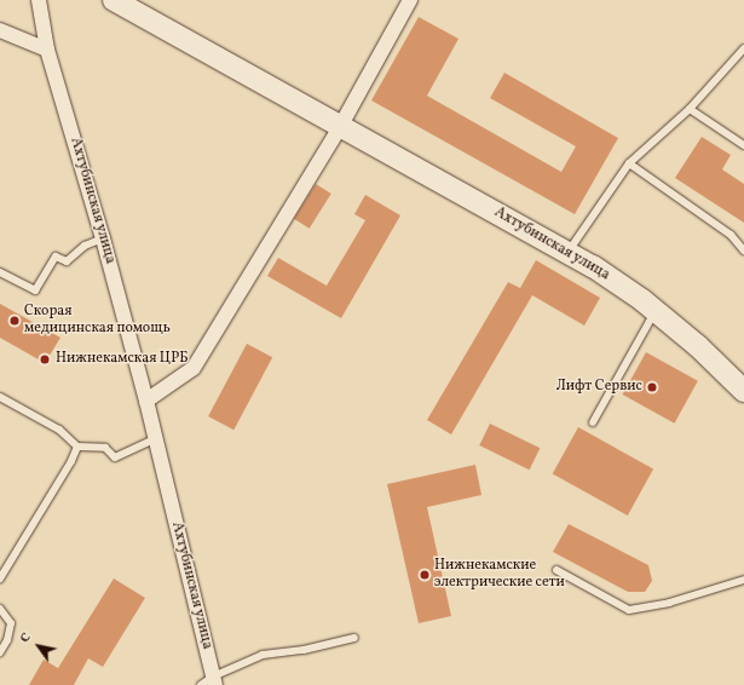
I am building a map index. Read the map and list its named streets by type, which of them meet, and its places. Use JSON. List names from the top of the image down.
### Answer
{
  "streets": {
    "street": ["Ахтубинская улица"]
  },
  "places": [
    "Скорая медицинская помощь",
    "Нижнекамская ЦРБ",
    "Лифт Сервис",
    "Нижнекамские электрические сети"
  ],
  "north": "top left"
}
